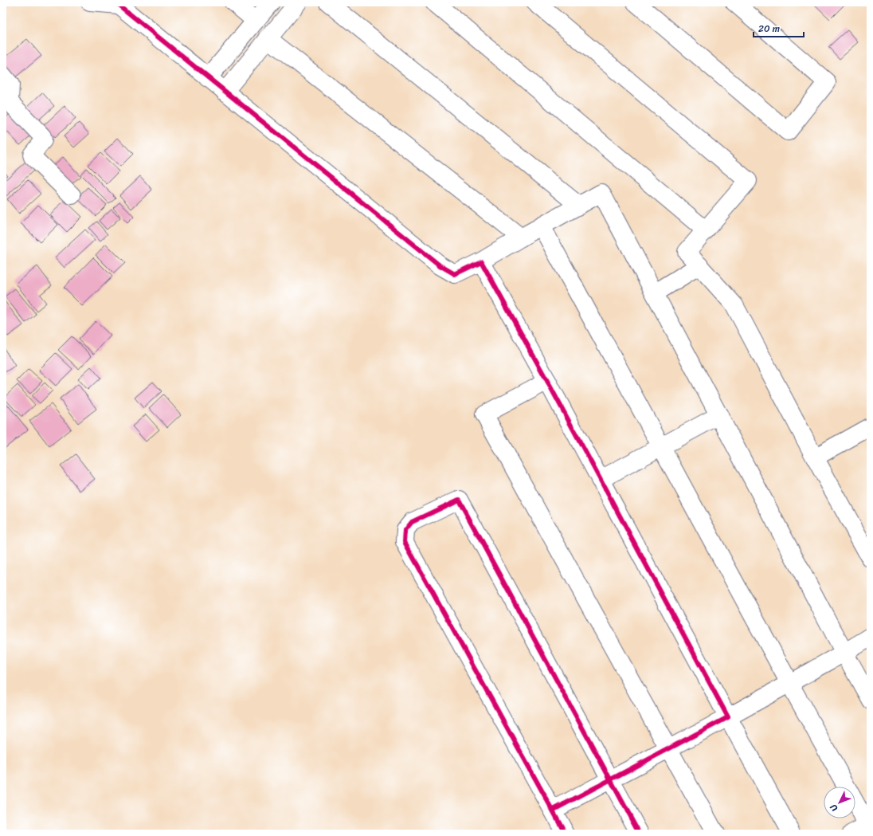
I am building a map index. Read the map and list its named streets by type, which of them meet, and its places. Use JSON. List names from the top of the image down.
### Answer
{
  "scale_bar": "20 m",
  "north": "bottom left"
}
